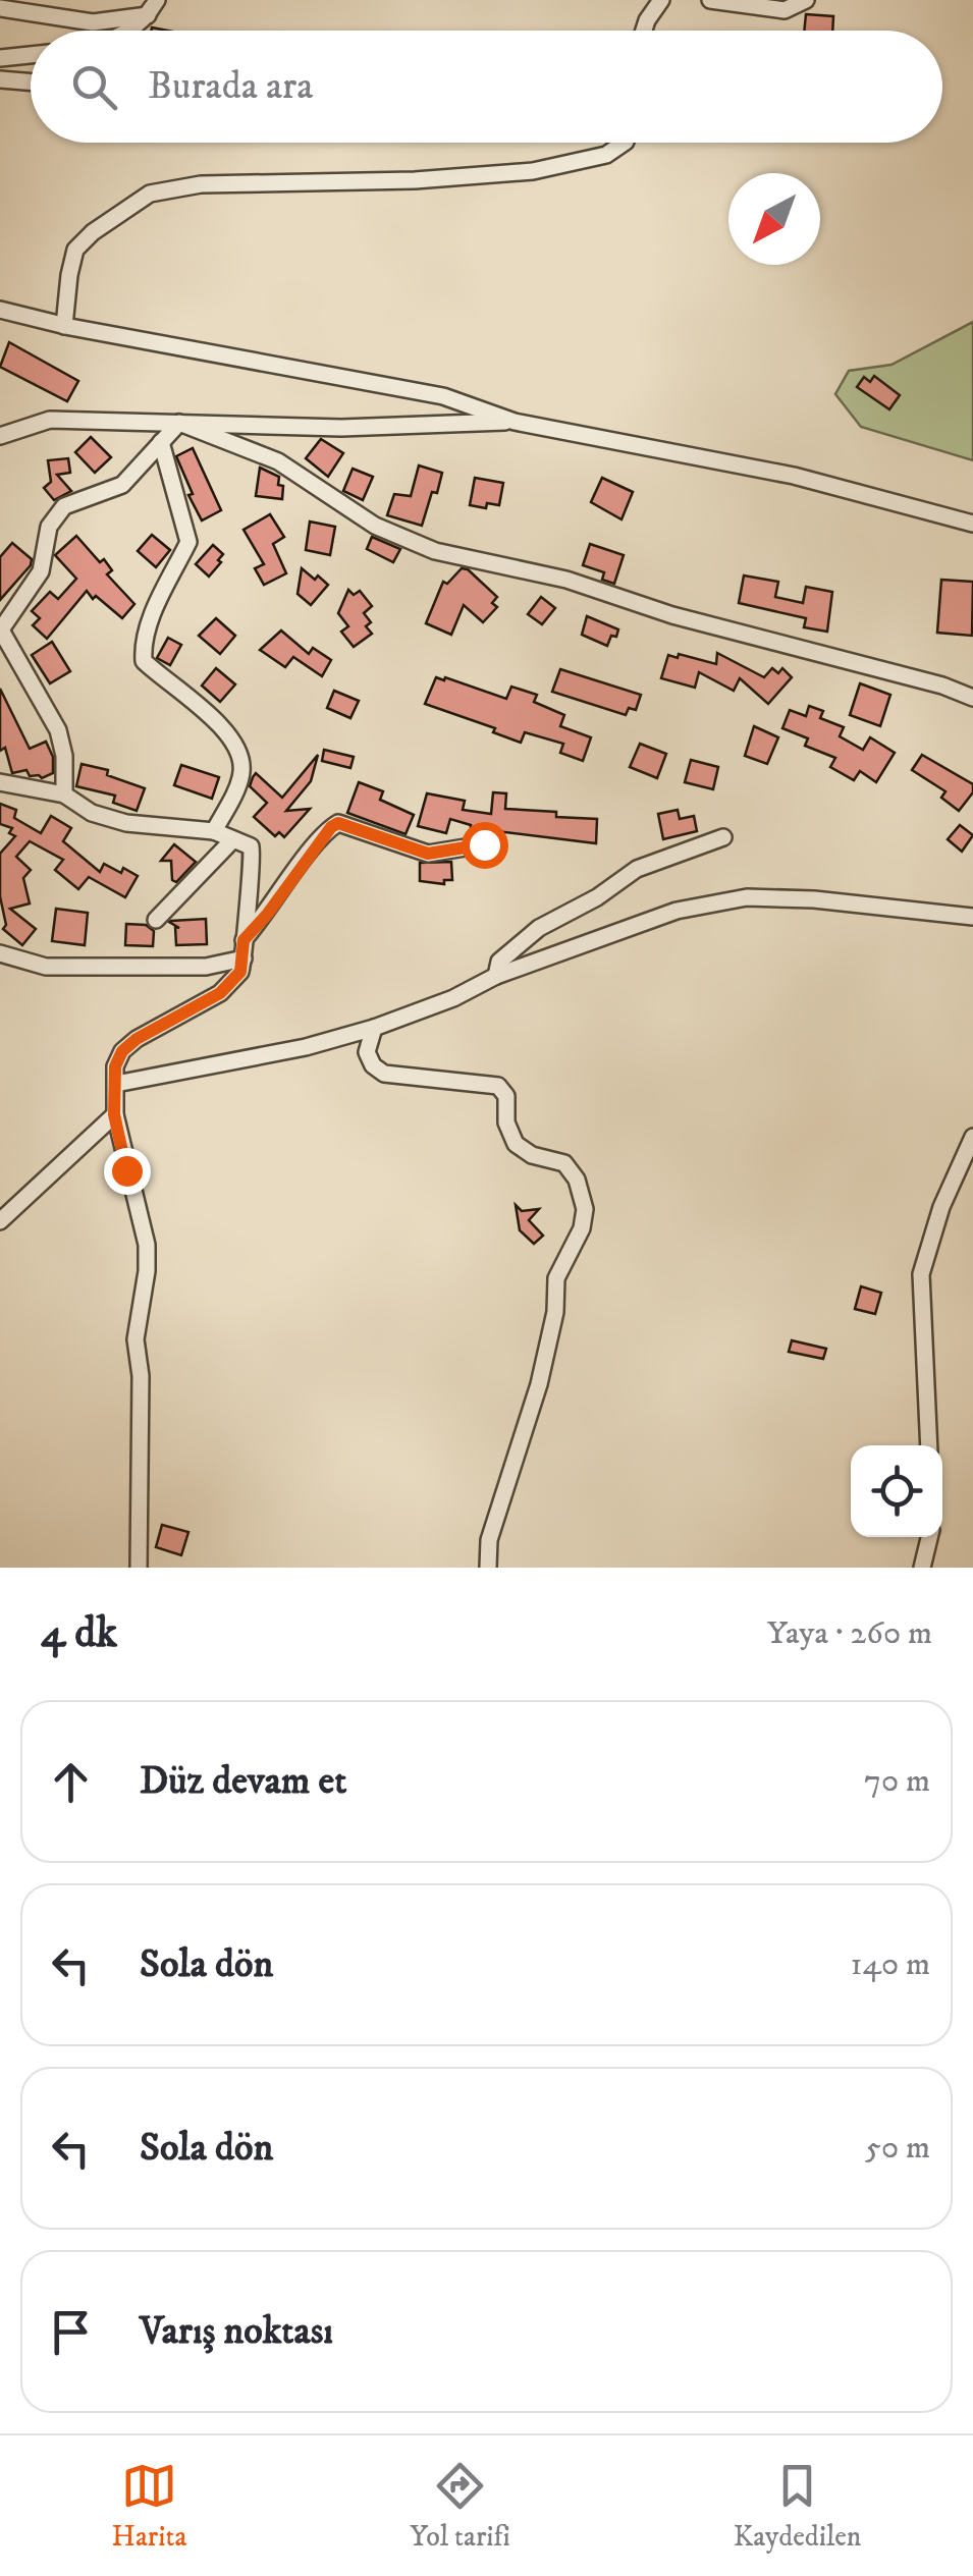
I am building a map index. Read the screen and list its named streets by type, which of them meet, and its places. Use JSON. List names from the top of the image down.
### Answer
{
  "north": "bottom left",
  "page": {
    "search": "Burada ara",
    "heading": ["4 dk", "Yaya · 260 m"],
    "list": [
      ["Düz devam et", "70 m"],
      ["Sola dön", "140 m"],
      ["Sola dön", "50 m"],
      "Varış noktası"
    ],
    "nav": ["Harita", "Yol tarifi", "Kaydedilen"]
  }
}
